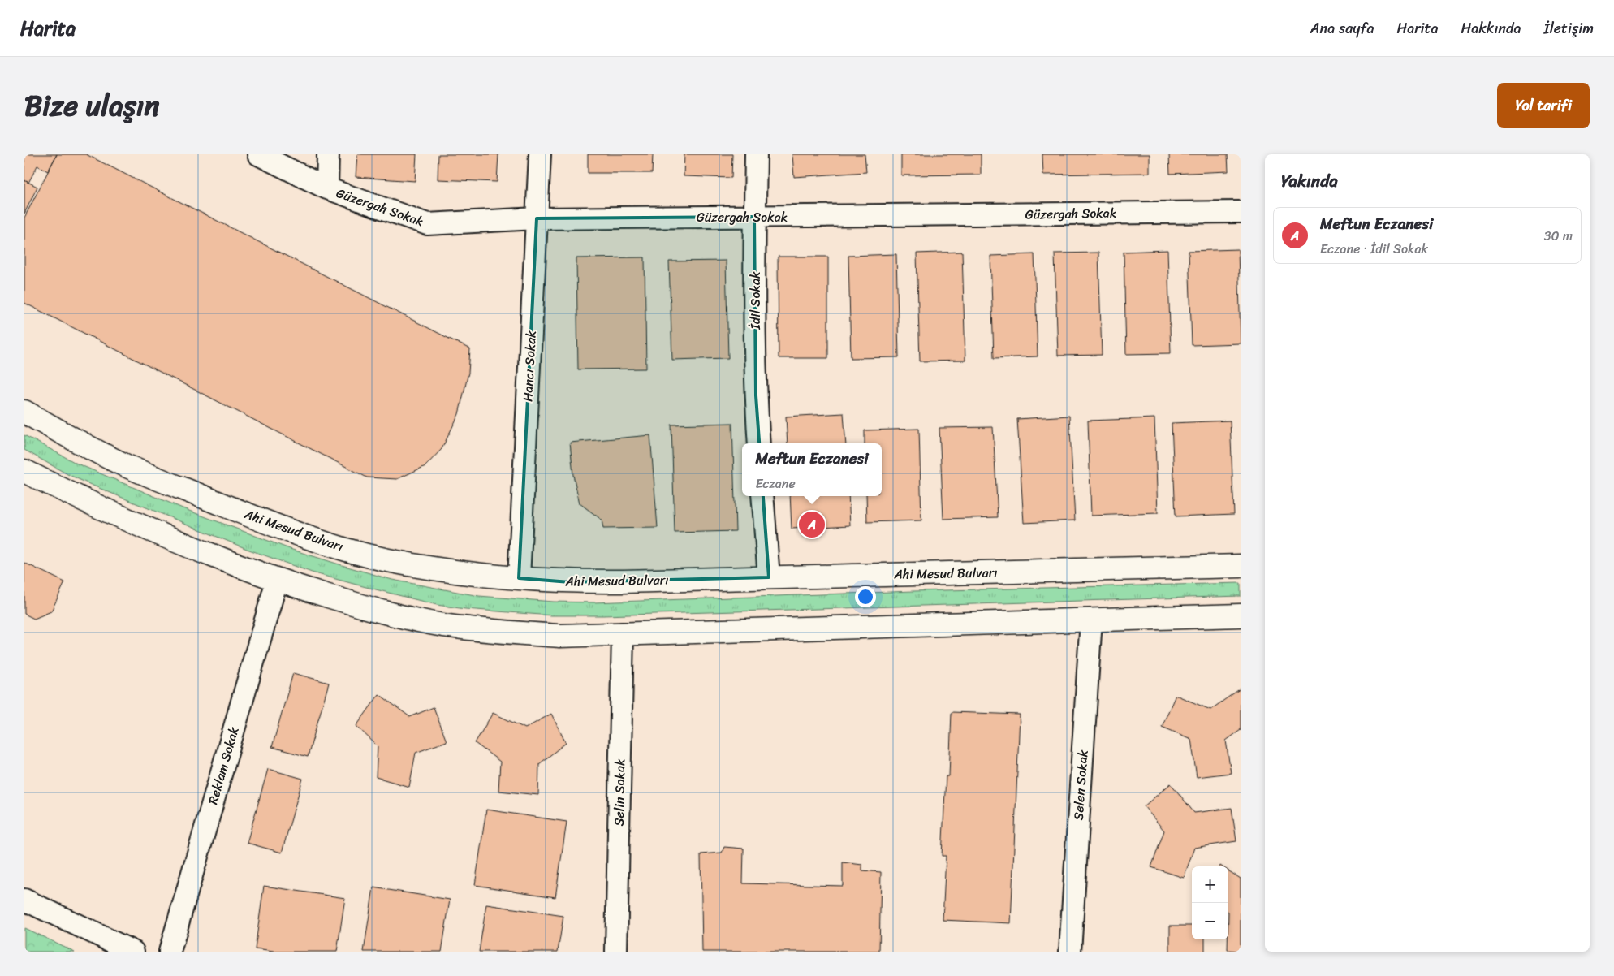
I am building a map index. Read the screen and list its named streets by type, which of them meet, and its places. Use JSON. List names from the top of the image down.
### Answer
{
  "streets": {
    "main road": ["Ahi Mesud Bulvarı"],
    "street": [
      "Güzergah Sokak",
      "İdil Sokak",
      "Hancı Sokak",
      "Reklam Sokak",
      "Selen Sokak",
      "Selin Sokak"
    ]
  },
  "crossings": [
    ["Güzergah Sokak", "İdil Sokak"],
    ["Güzergah Sokak", "Hancı Sokak"],
    ["Hancı Sokak", "Ahi Mesud Bulvarı"]
  ],
  "page": {
    "header": "Harita",
    "nav": [
      "Ana sayfa",
      "Harita",
      "Hakkında",
      "İletişim"
    ],
    "title": "Bize ulaşın",
    "buttons": "Yol tarifi",
    "heading": "Yakında",
    "list": [
      {
        "mark": "A",
        "name": "Meftun Eczanesi",
        "note": "Eczane · İdil Sokak",
        "value": "30 m"
      }
    ],
    "popup": ["Meftun Eczanesi", "Eczane"],
    "pins": "A",
    "map_buttons": ["+", "−"]
  }
}
